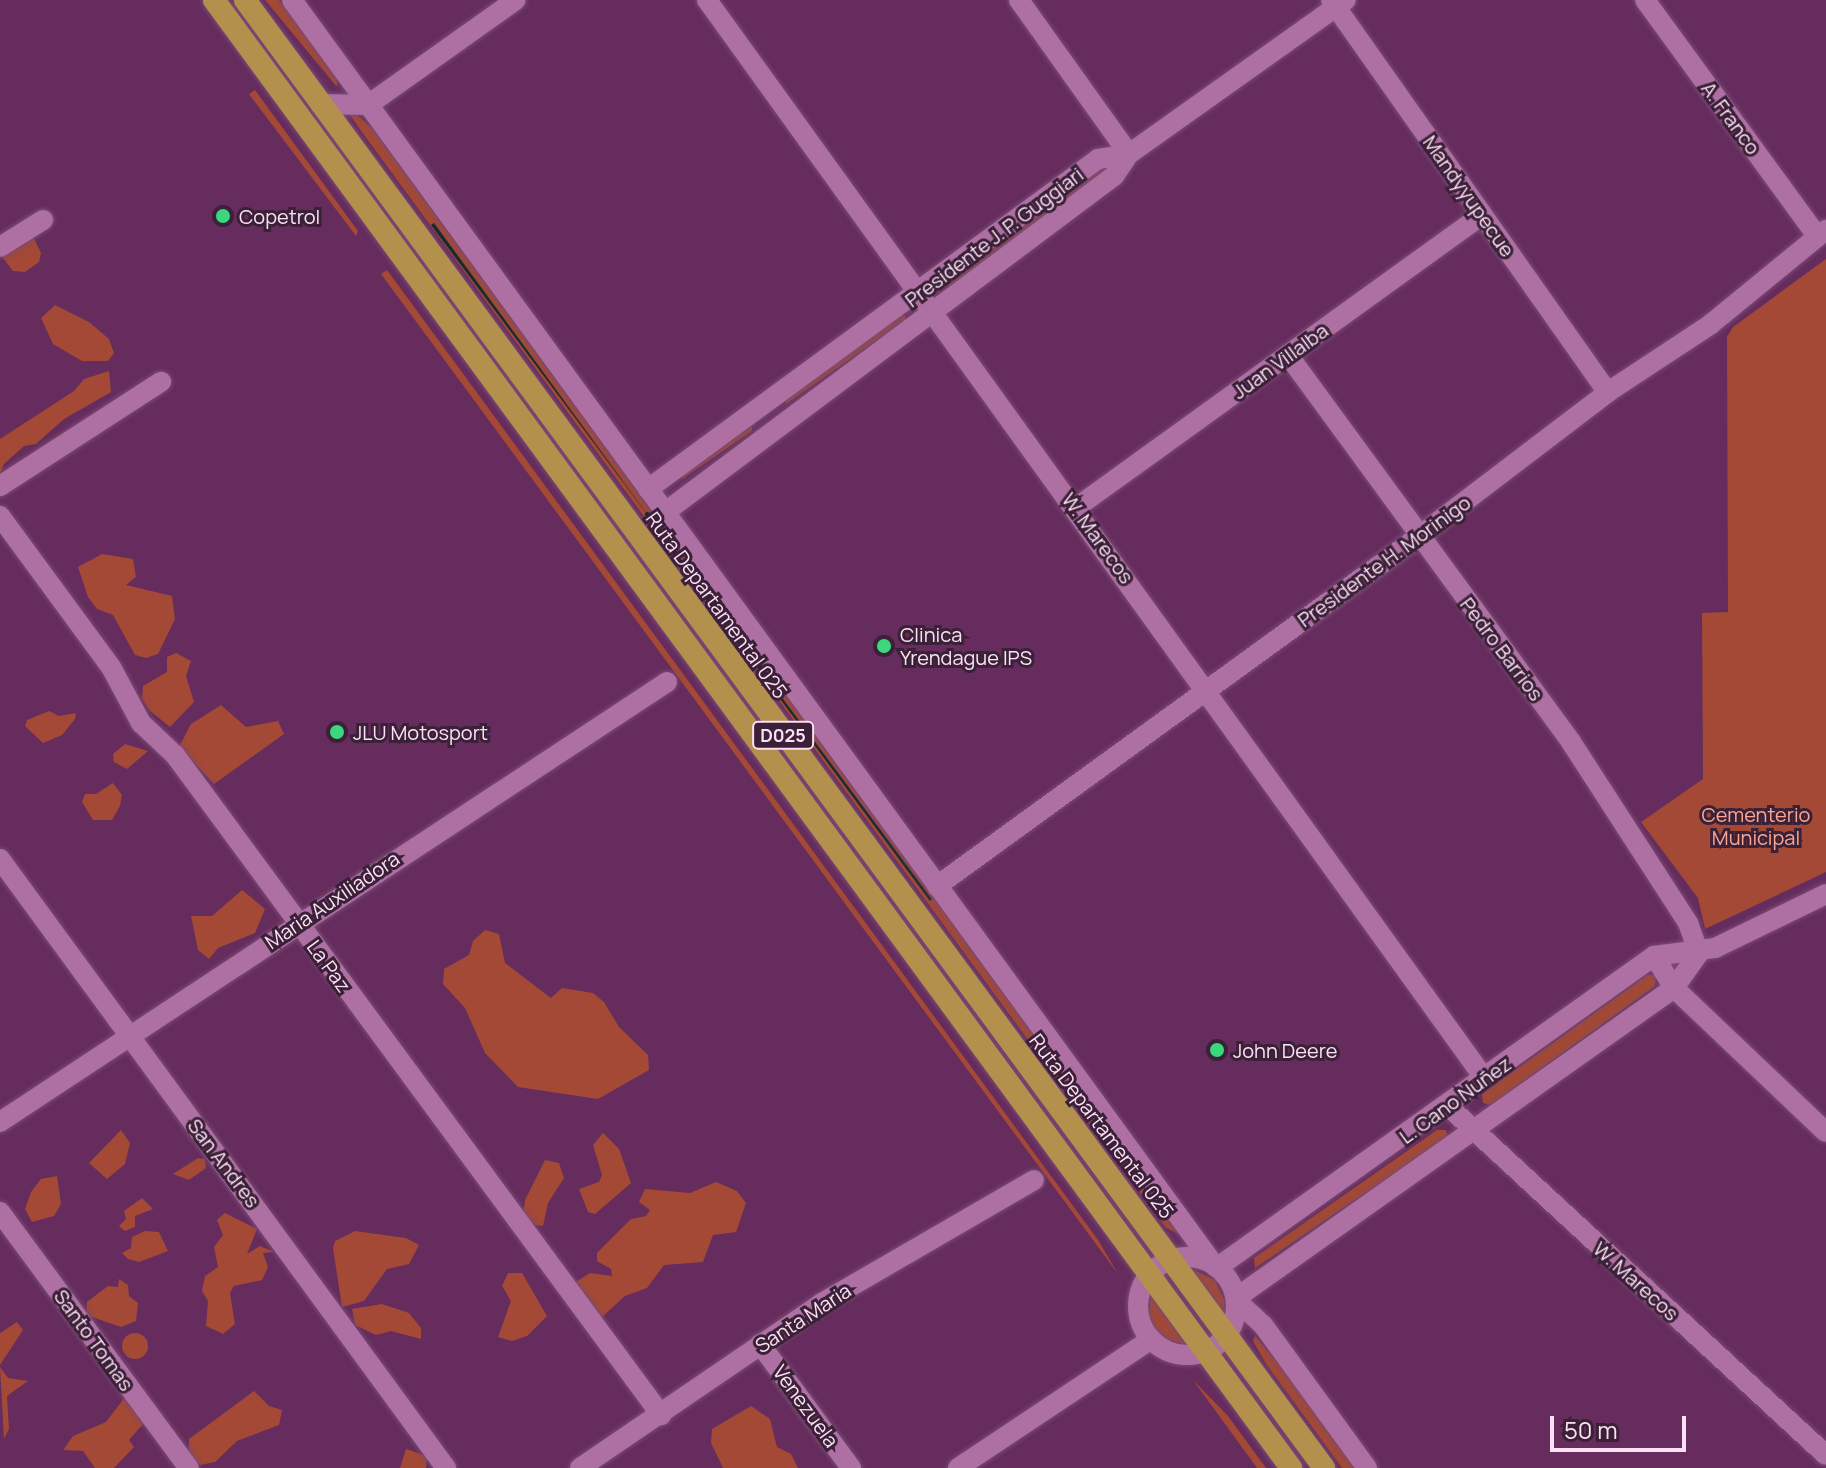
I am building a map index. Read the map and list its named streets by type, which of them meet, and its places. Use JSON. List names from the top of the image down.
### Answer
{
  "streets": {
    "highway": ["Ruta Departamental 025", "D025"],
    "street": [
      "A. Franco",
      "Mandyyupecue",
      "Presidente J. P. Guggiari",
      "Juan Villalba",
      "W. Marecos",
      "Presidente H. Morinigo",
      "Pedro Barrios",
      "Maria Auxiliadora",
      "La Paz",
      "L. Cano Nuñez",
      "San Andres",
      "Santa Maria",
      "Santo Tomas",
      "Venezuela"
    ]
  },
  "crossings": [
    ["A. Franco", "Presidente H. Morinigo"],
    ["Mandyyupecue", "Presidente J. P. Guggiari"],
    ["Mandyyupecue", "Juan Villalba"],
    ["Mandyyupecue", "Presidente H. Morinigo"],
    ["Presidente J. P. Guggiari", "W. Marecos"],
    ["Juan Villalba", "W. Marecos"],
    ["Juan Villalba", "Pedro Barrios"],
    ["W. Marecos", "Presidente H. Morinigo"],
    ["W. Marecos", "L. Cano Nuñez"],
    ["Presidente H. Morinigo", "Pedro Barrios"],
    ["Pedro Barrios", "L. Cano Nuñez"],
    ["Maria Auxiliadora", "La Paz"],
    ["Maria Auxiliadora", "San Andres"],
    ["La Paz", "Santa Maria"],
    ["Santa Maria", "Venezuela"]
  ],
  "parks": ["Cementerio Municipal"],
  "places": [
    "Copetrol",
    "Clinica Yrendague IPS",
    "JLU Motosport",
    "John Deere"
  ],
  "scale_bar": "50 m"
}
